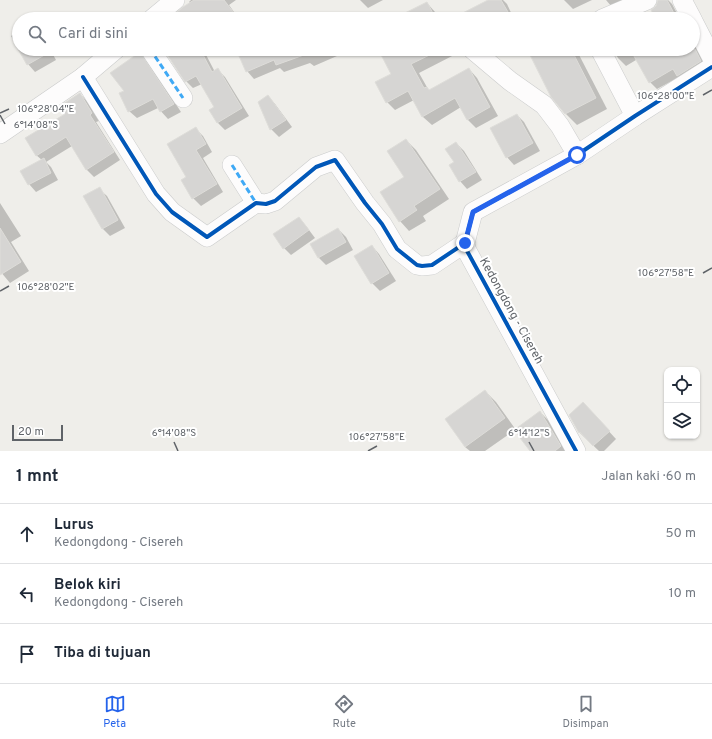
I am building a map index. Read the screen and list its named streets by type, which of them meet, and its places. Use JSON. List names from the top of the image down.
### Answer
{
  "streets": {
    "street": ["Kedongdong - Cisereh"]
  },
  "scale_bar": "20 m",
  "page": {
    "search": "Cari di sini",
    "scale": "20 m",
    "heading": ["1 mnt", "Jalan kaki · 60 m"],
    "list": [
      ["Lurus", "Kedongdong - Cisereh", "50 m"],
      ["Belok kiri", "Kedongdong - Cisereh", "10 m"],
      "Tiba di tujuan"
    ],
    "nav": ["Peta", "Rute", "Disimpan"]
  },
  "coordinates": [
    "106°28'00\"E",
    "106°28'04\"E",
    "6°14'08\"S",
    "106°27'58\"E",
    "106°28'02\"E",
    "6°14'12\"S"
  ]
}
